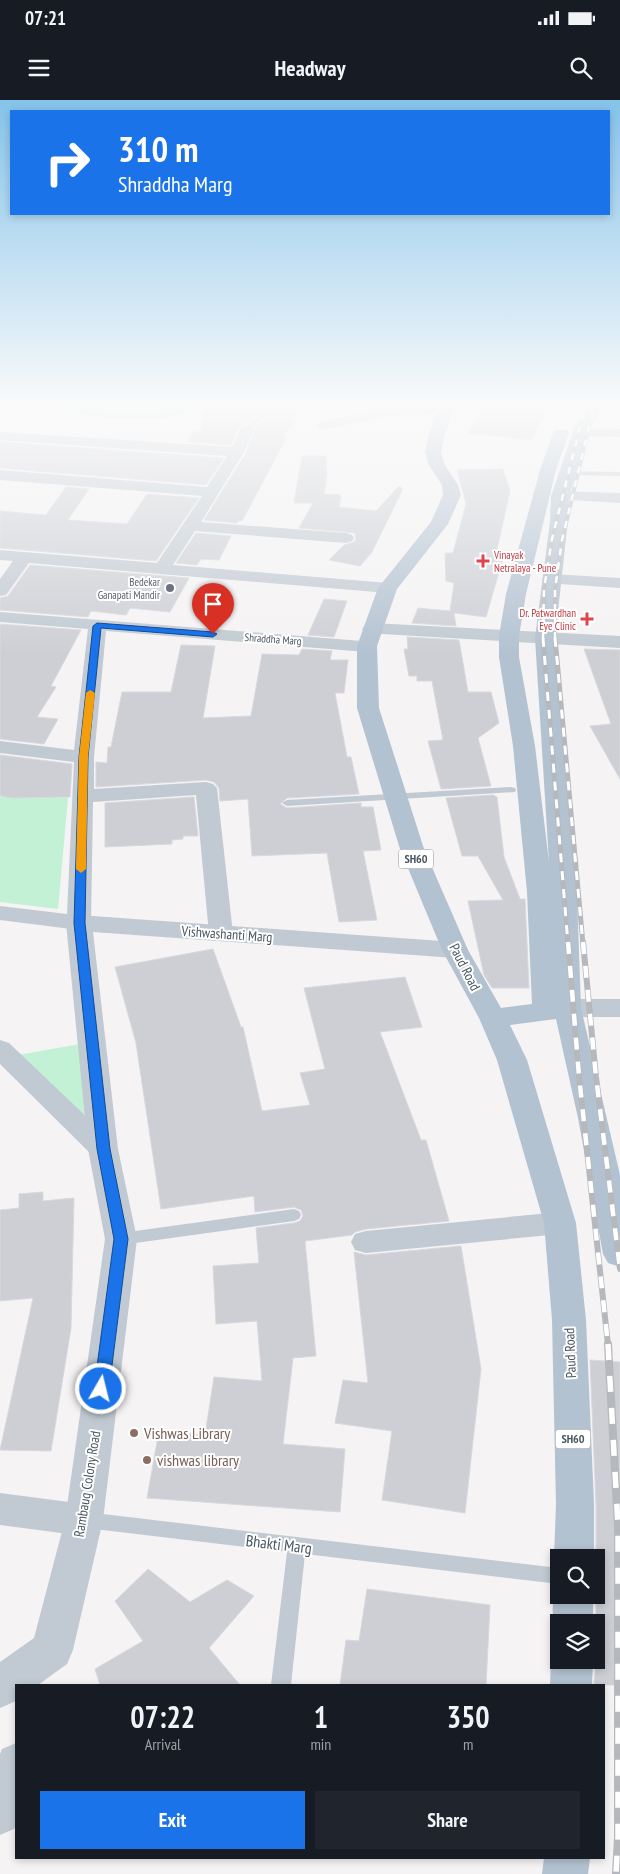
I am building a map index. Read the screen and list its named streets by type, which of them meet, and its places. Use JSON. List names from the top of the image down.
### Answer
{
  "streets": {
    "main road": ["SH60", "Paud Road"],
    "street": [
      "Shraddha Marg",
      "Vishwashanti Marg",
      "Rambaug Colony Road",
      "Bhakti Marg"
    ]
  },
  "crossings": [
    ["Shraddha Marg", "Paud Road"],
    ["Shraddha Marg", "Rambaug Colony Road"],
    ["Vishwashanti Marg", "Paud Road"],
    ["Vishwashanti Marg", "Rambaug Colony Road"],
    ["Rambaug Colony Road", "Bhakti Marg"]
  ],
  "places": {
    "health": ["Vinayak Netralaya - Pune", "Dr. Patwardhan Eye Clinic"],
    "other": ["Bedekar Ganapati Mandir", "Vishwas Library", "vishwas library"]
  },
  "page": {
    "status": "07:21",
    "header": "Headway",
    "turn": ["310 m", "Shraddha Marg"],
    "eta": [
      "07:22",
      "Arrival",
      "1",
      "min",
      "350",
      "m"
    ],
    "buttons": ["Exit", "Share"]
  }
}
